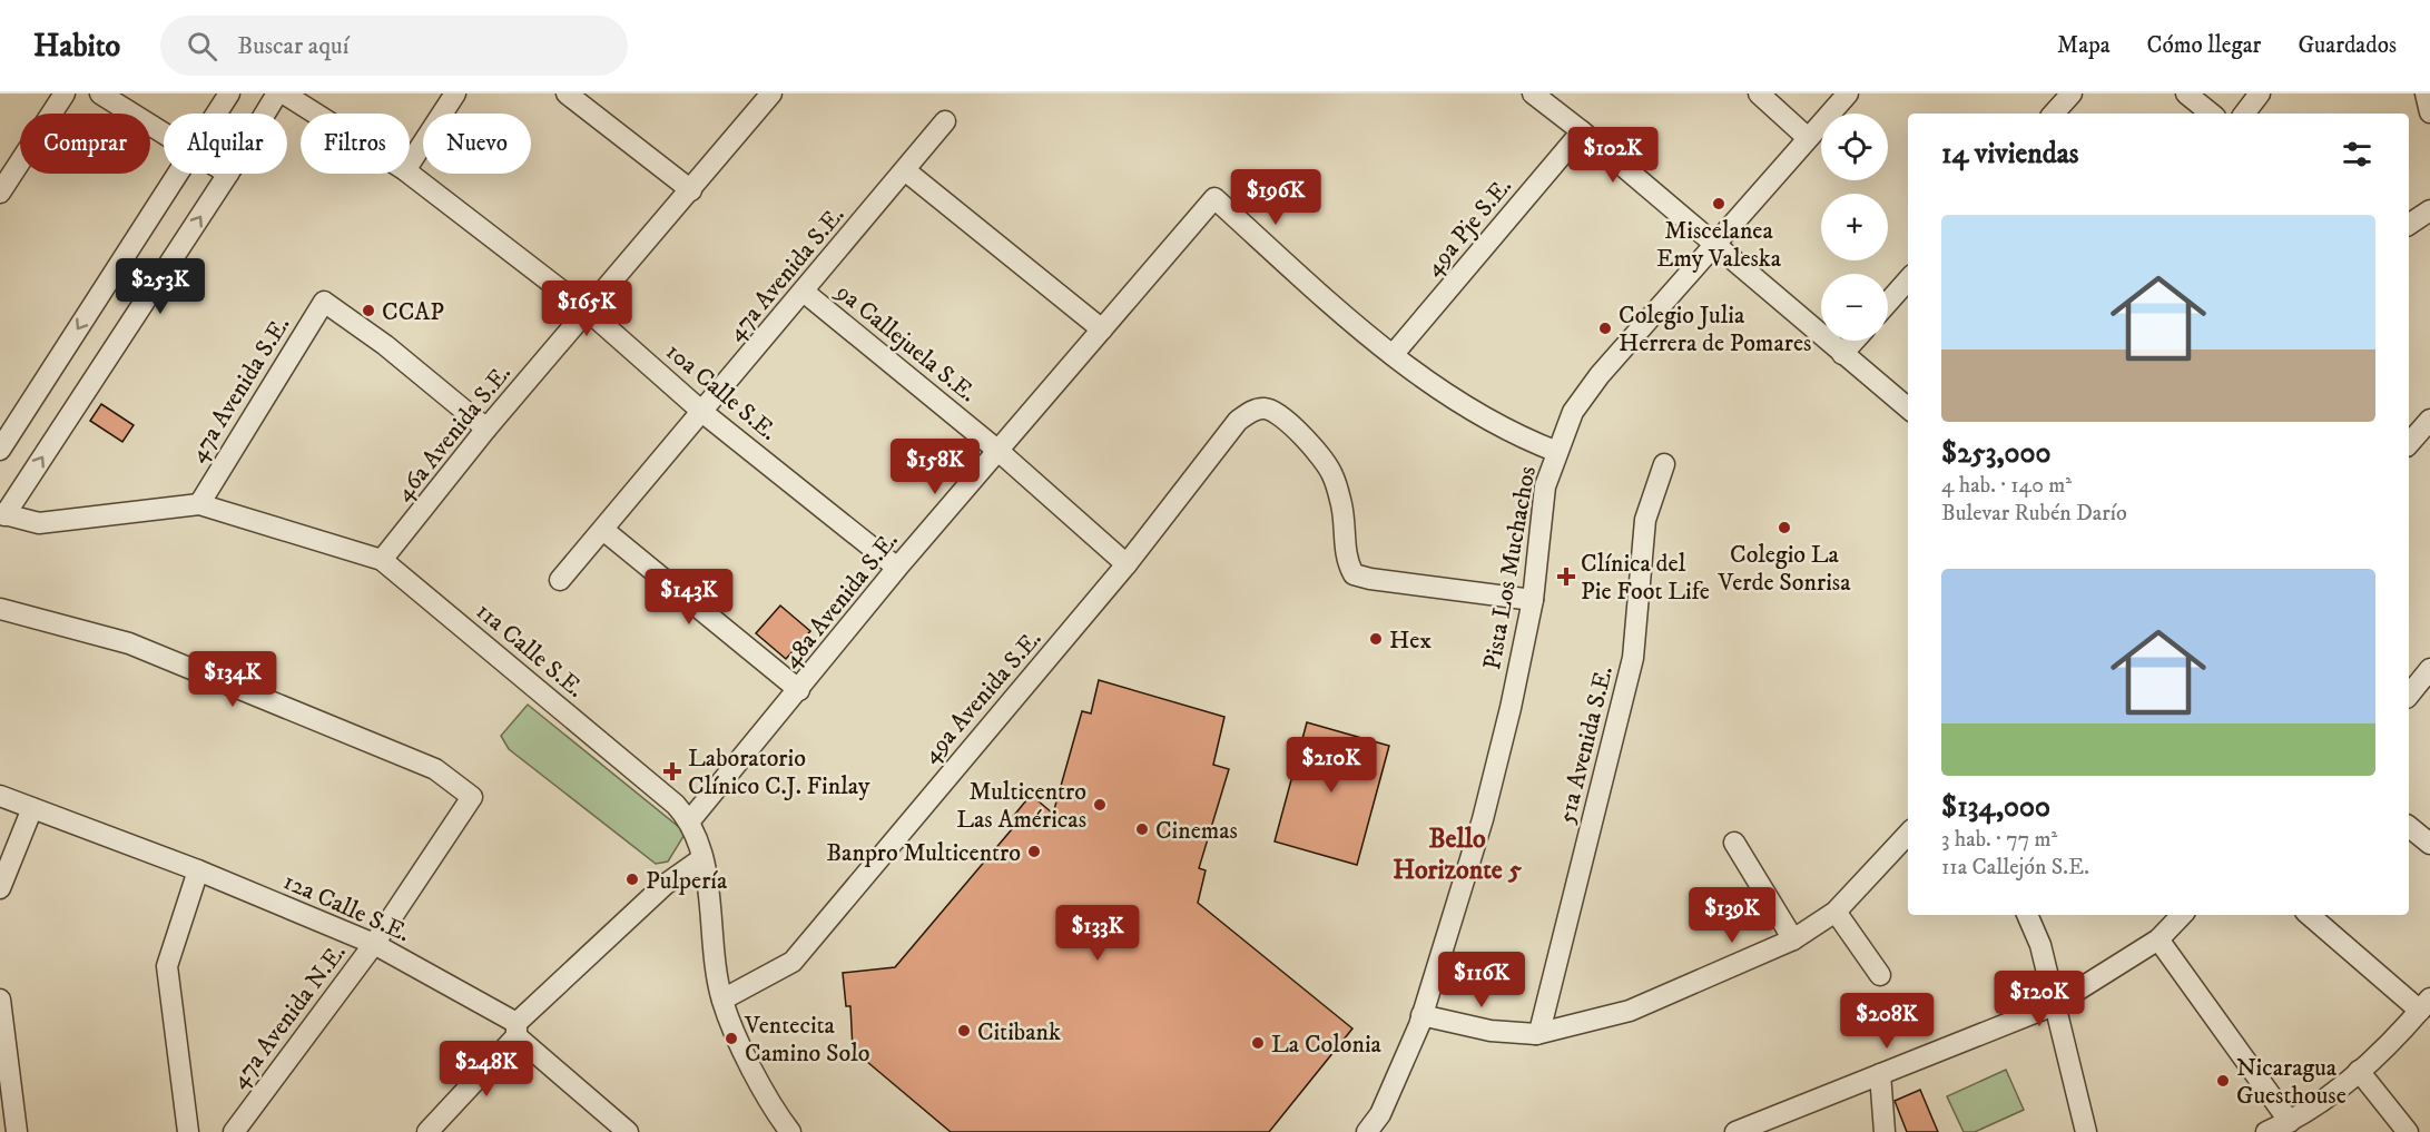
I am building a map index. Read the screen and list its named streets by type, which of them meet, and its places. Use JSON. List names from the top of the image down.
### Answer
{
  "streets": {
    "street": [
      "49a Pje S.E.",
      "47a Avenida S.E.",
      "9a Callejuela S.E.",
      "10a Calle S.E.",
      "46a Avenida S.E.",
      "Pista Los Muchachos",
      "48a Avenida S.E.",
      "11a Calle S.E.",
      "49a Avenida S.E.",
      "51a Avenida S.E.",
      "12a Calle S.E.",
      "47a Avenida N.E."
    ]
  },
  "crossings": [
    ["49a Pje S.E.", "48a Avenida S.E."],
    ["47a Avenida S.E.", "9a Callejuela S.E."],
    ["47a Avenida S.E.", "10a Calle S.E."],
    ["47a Avenida S.E.", "46a Avenida S.E."],
    ["47a Avenida S.E.", "11a Calle S.E."],
    ["9a Callejuela S.E.", "48a Avenida S.E."],
    ["9a Callejuela S.E.", "49a Avenida S.E."],
    ["10a Calle S.E.", "46a Avenida S.E."],
    ["10a Calle S.E.", "48a Avenida S.E."],
    ["46a Avenida S.E.", "11a Calle S.E."],
    ["Pista Los Muchachos", "49a Avenida S.E."],
    ["48a Avenida S.E.", "11a Calle S.E."],
    ["11a Calle S.E.", "49a Avenida S.E."],
    ["12a Calle S.E.", "47a Avenida N.E."]
  ],
  "districts": ["Bello Horizonte 5"],
  "places": {
    "other": [
      "Miscelanea Emy Valeska",
      "CCAP",
      "Colegio Julia Herrera de Pomares",
      "Colegio La Verde Sonrisa",
      "Hex",
      "Multicentro Las Américas",
      "Cinemas",
      "Banpro Multicentro",
      "Pulpería",
      "Citibank",
      "Ventecita Camino Solo",
      "La Colonia",
      "Nicaragua Guesthouse"
    ],
    "health": ["Clínica del Pie Foot Life", "Laboratorio Clínico C.J. Finlay"]
  },
  "page": {
    "header": "Habito",
    "search": "Buscar aquí",
    "nav": ["Mapa", "Cómo llegar", "Guardados"],
    "map_buttons": ["+", "−"],
    "chip": [
      "Comprar",
      "Alquilar",
      "Filtros",
      "Nuevo"
    ],
    "heading": "14 viviendas",
    "price": [
      "$102K",
      "$196K",
      "$253K",
      "$165K",
      "$158K",
      "$143K",
      "$134K",
      "$210K",
      "$139K",
      "$133K",
      "$116K",
      "$120K",
      "$208K",
      "$248K"
    ],
    "list": [
      {
        "name": "$253,000",
        "note": "4 hab. · 140 m² · Bulevar Rubén Darío"
      },
      {
        "name": "$134,000",
        "note": "3 hab. · 77 m² · 11a Callejón S.E."
      }
    ]
  }
}
